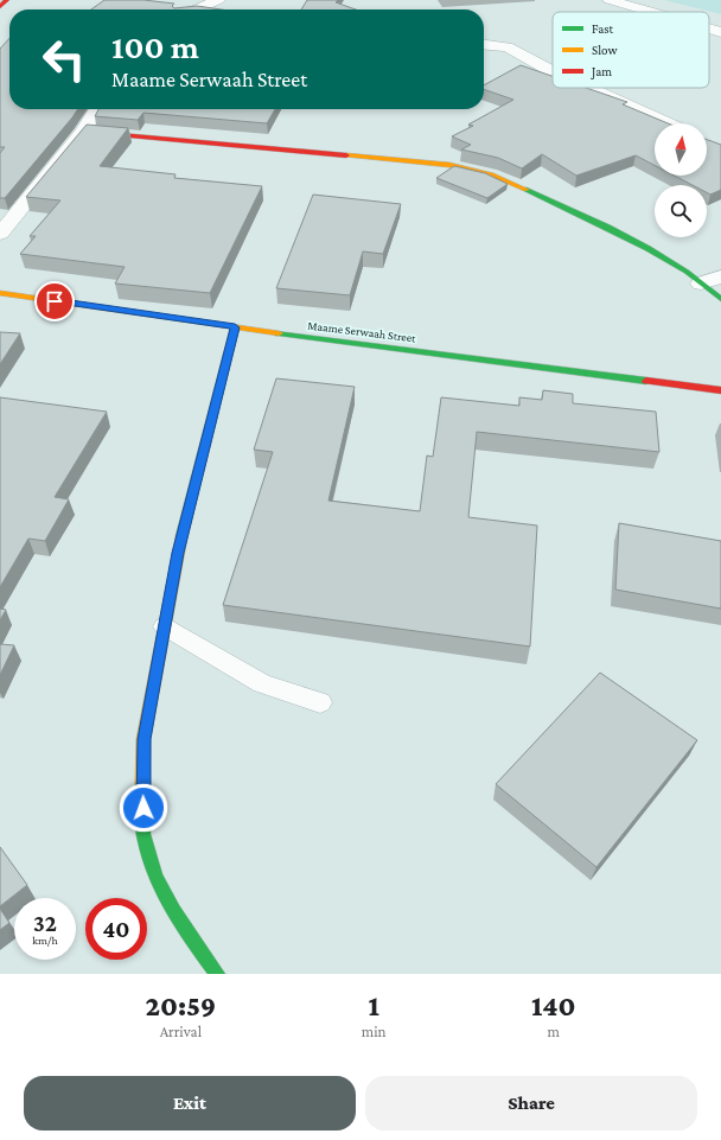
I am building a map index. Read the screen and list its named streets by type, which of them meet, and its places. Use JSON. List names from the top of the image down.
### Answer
{
  "streets": {
    "street": ["Maame Serwaah Street"]
  },
  "legend": ["Fast", "Slow", "Jam"],
  "north": "top",
  "page": {
    "turn": ["100 m", "Maame Serwaah Street"],
    "speed": "32 km/h",
    "limit": "40",
    "eta": [
      "20:59",
      "Arrival",
      "1",
      "min",
      "140",
      "m"
    ],
    "buttons": ["Exit", "Share"]
  }
}
